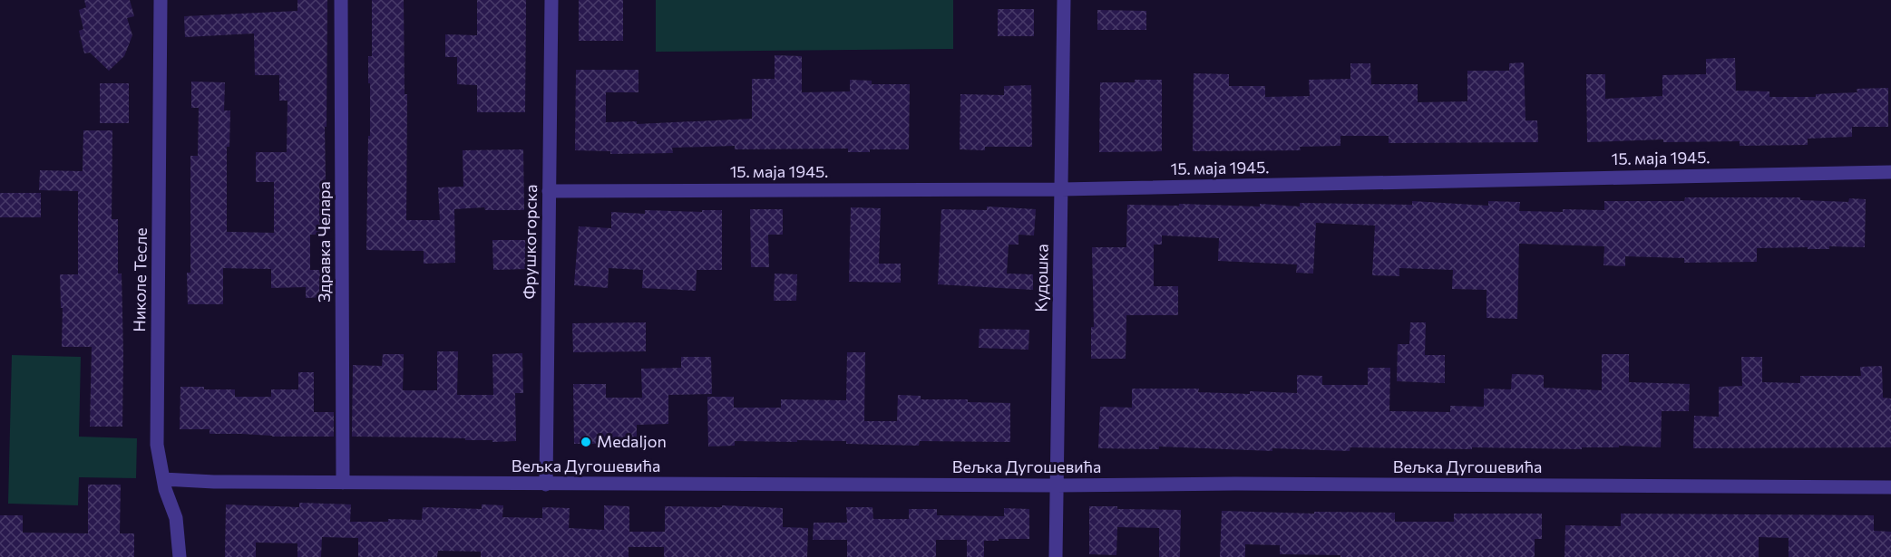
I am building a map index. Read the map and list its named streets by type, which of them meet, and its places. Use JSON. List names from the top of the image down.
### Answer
{
  "streets": {
    "street": [
      "15. маја 1945.",
      "Здравка Челара",
      "Фрушкогорска",
      "Кудошка",
      "Николе Тесле",
      "Вељка Дугошевића"
    ]
  },
  "crossings": [
    ["15. маја 1945.", "Фрушкогорска"],
    ["15. маја 1945.", "Кудошка"],
    ["Здравка Челара", "Вељка Дугошевића"],
    ["Фрушкогорска", "Вељка Дугошевића"],
    ["Кудошка", "Вељка Дугошевића"],
    ["Николе Тесле", "Вељка Дугошевића"]
  ],
  "places": ["Medaljon"]
}
